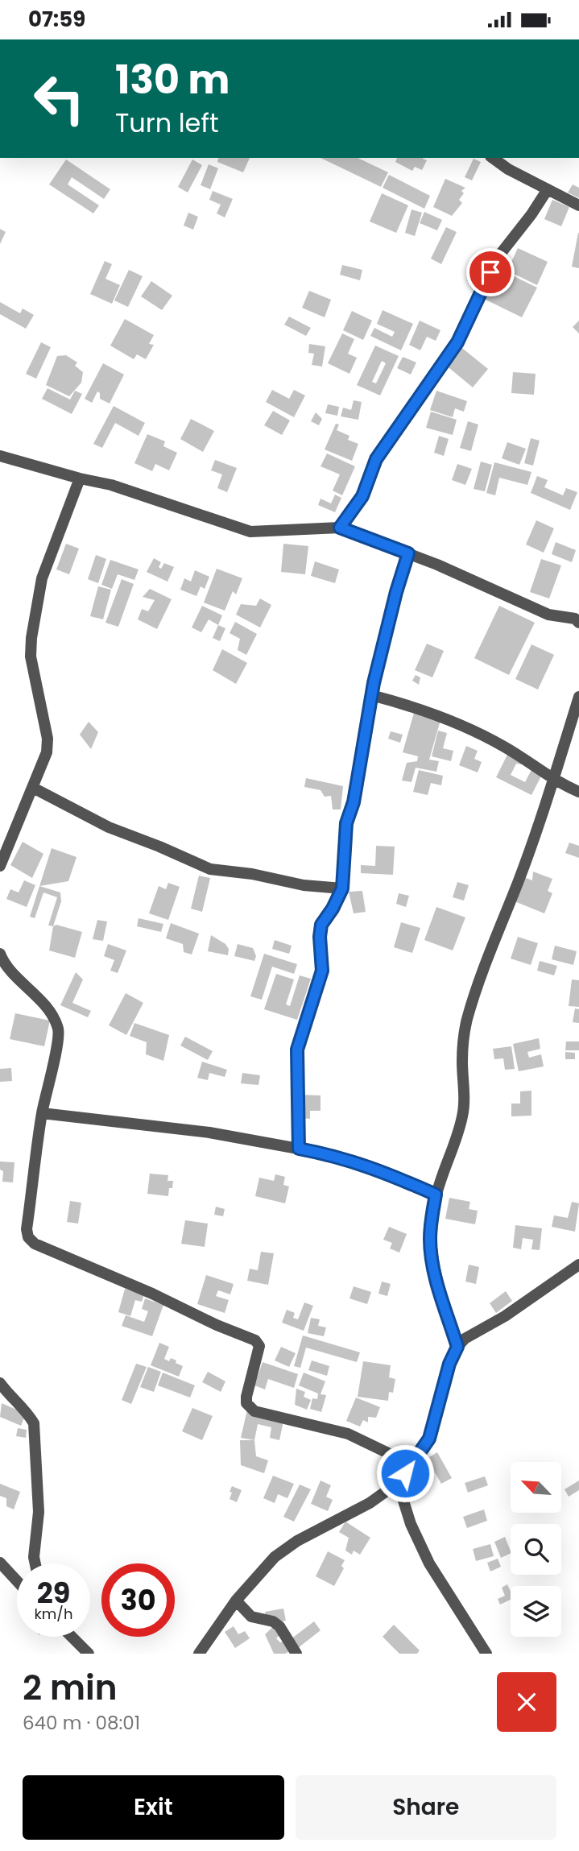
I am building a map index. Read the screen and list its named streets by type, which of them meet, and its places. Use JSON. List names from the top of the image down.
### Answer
{
  "north": "top left",
  "page": {
    "status": "07:59",
    "turn": ["130 m", "Turn left"],
    "speed": "29 km/h",
    "limit": "30",
    "heading": ["2 min", "640 m · 08:01"],
    "buttons": ["Exit", "Share"]
  }
}
